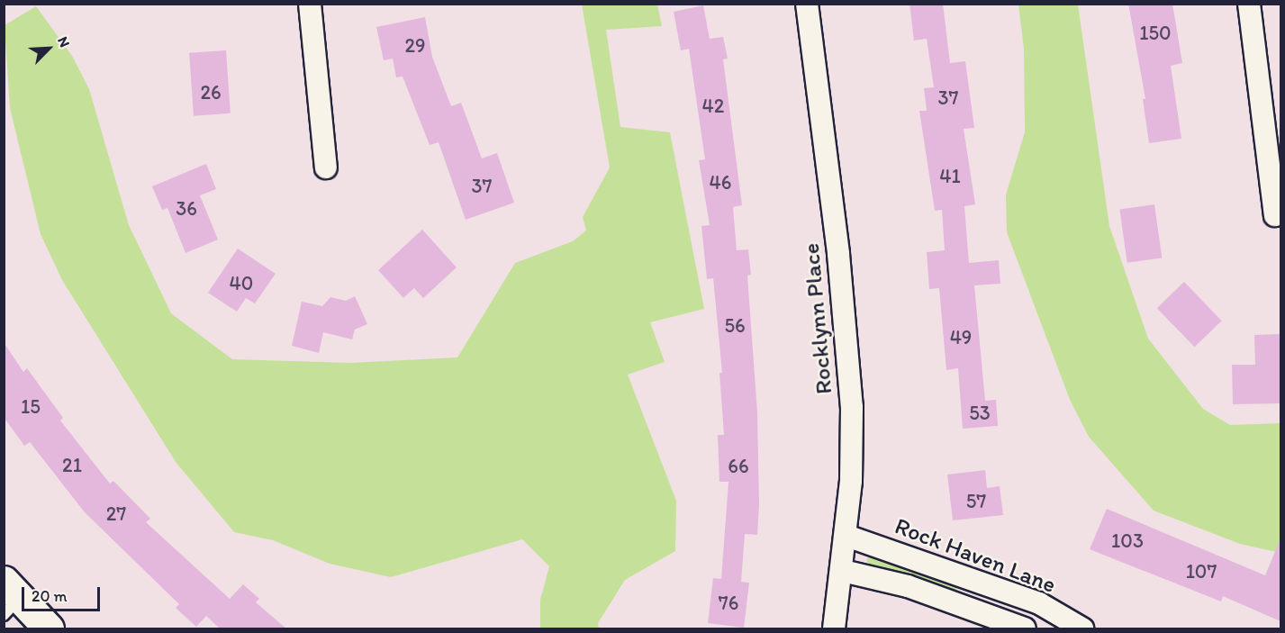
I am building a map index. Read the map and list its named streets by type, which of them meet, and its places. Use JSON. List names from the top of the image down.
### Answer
{
  "streets": {
    "street": ["Rocklynn Place", "Rock Haven Lane"]
  },
  "crossings": [
    ["Rocklynn Place", "Rock Haven Lane"]
  ],
  "house_numbers": [
    "150",
    "29",
    "26",
    "37",
    "42",
    "41",
    "46",
    "37",
    "36",
    "40",
    "56",
    "49",
    "15",
    "53",
    "21",
    "66",
    "57",
    "27",
    "103",
    "107",
    "76"
  ],
  "scale_bar": "20 m",
  "north": "top right"
}
